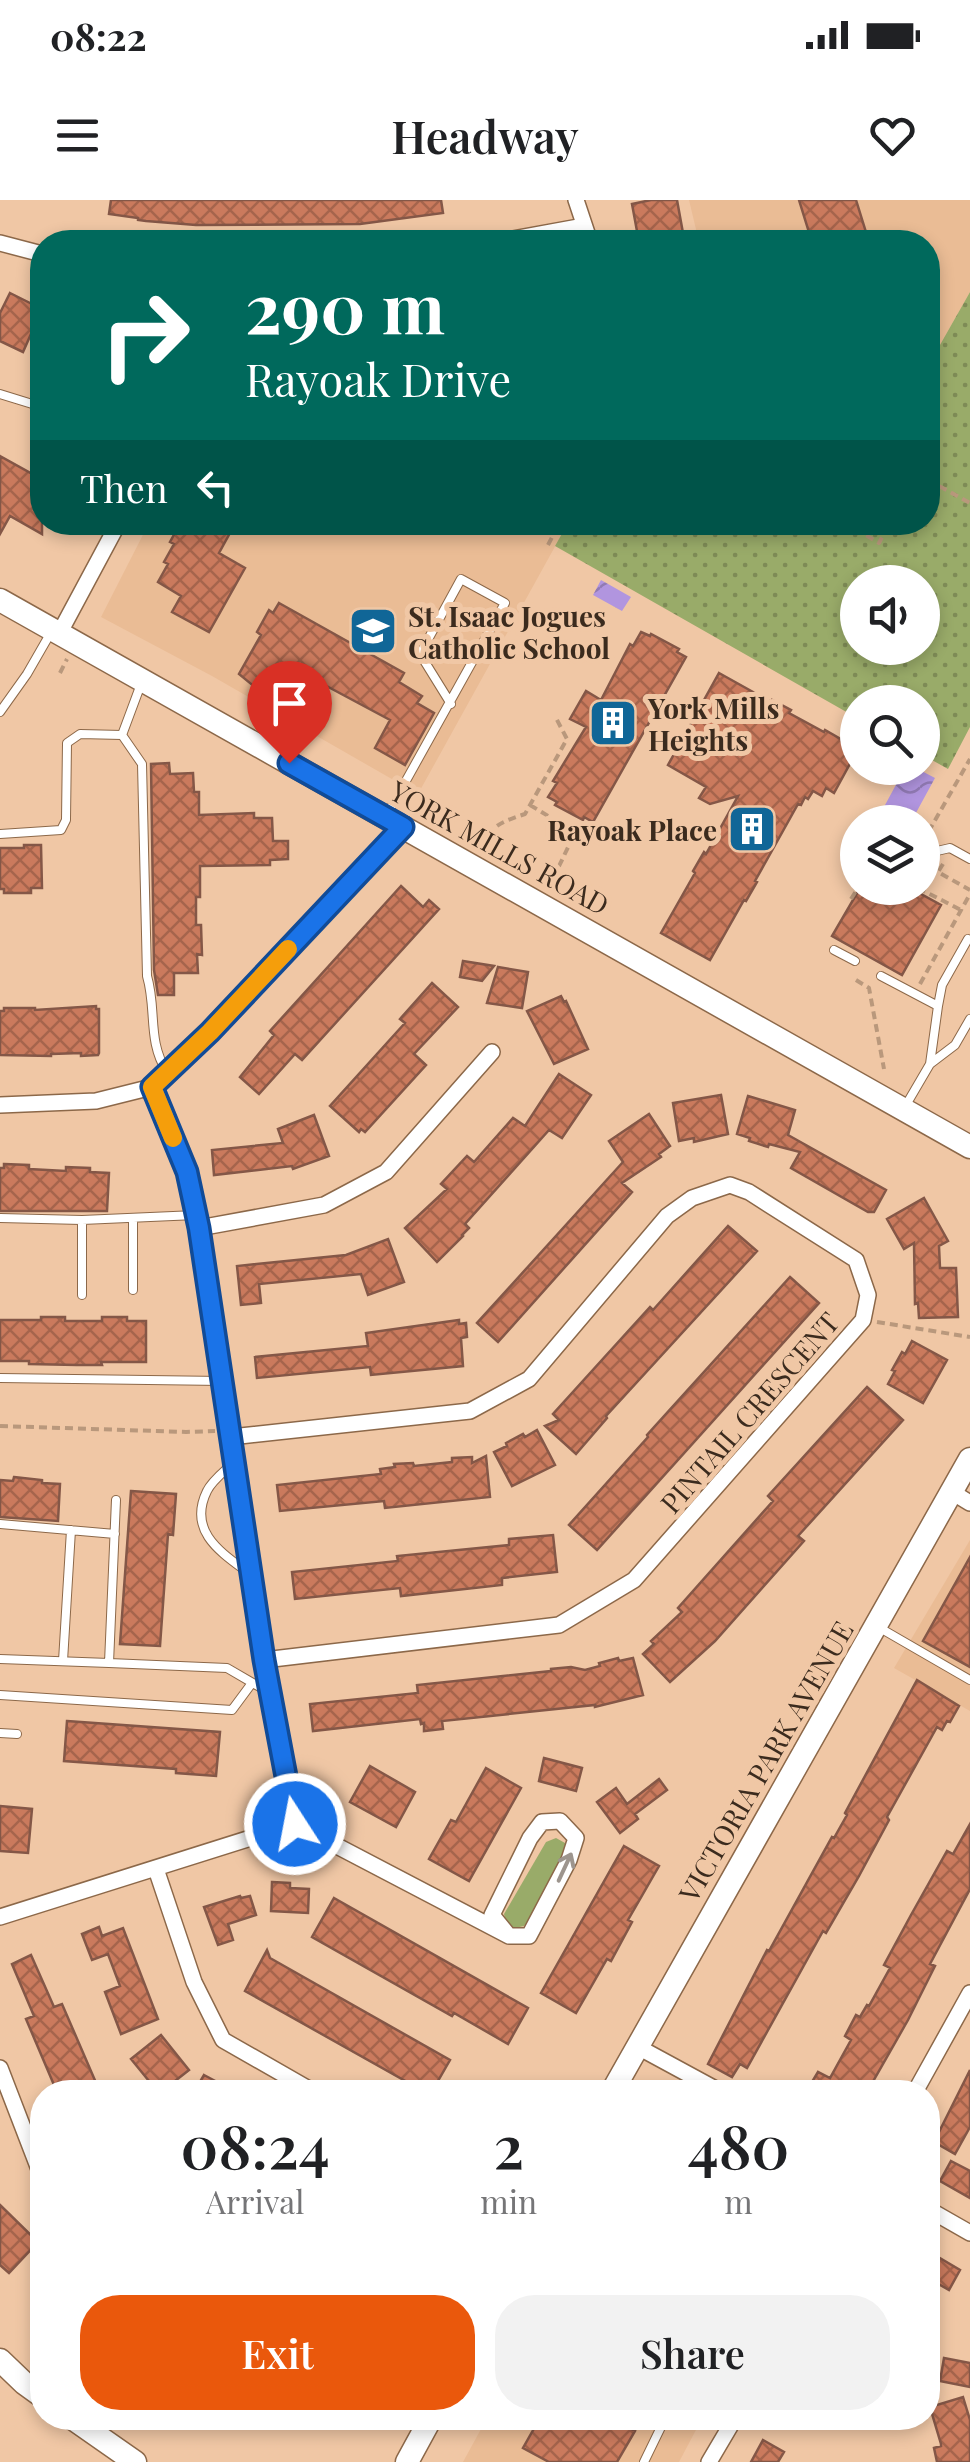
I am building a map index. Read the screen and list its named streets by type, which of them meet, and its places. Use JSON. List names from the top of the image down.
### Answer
{
  "streets": {
    "street": ["YORK MILLS ROAD", "PINTAIL CRESCENT", "VICTORIA PARK AVENUE"]
  },
  "places": {
    "school or university": ["St. Isaac Jogues Catholic School"],
    "building": ["York Mills Heights", "Rayoak Place"]
  },
  "page": {
    "status": "08:22",
    "header": "Headway",
    "turn": ["290 m", "Rayoak Drive"],
    "then": "Then",
    "eta": [
      "08:24",
      "Arrival",
      "2",
      "min",
      "480",
      "m"
    ],
    "buttons": ["Exit", "Share"]
  }
}
